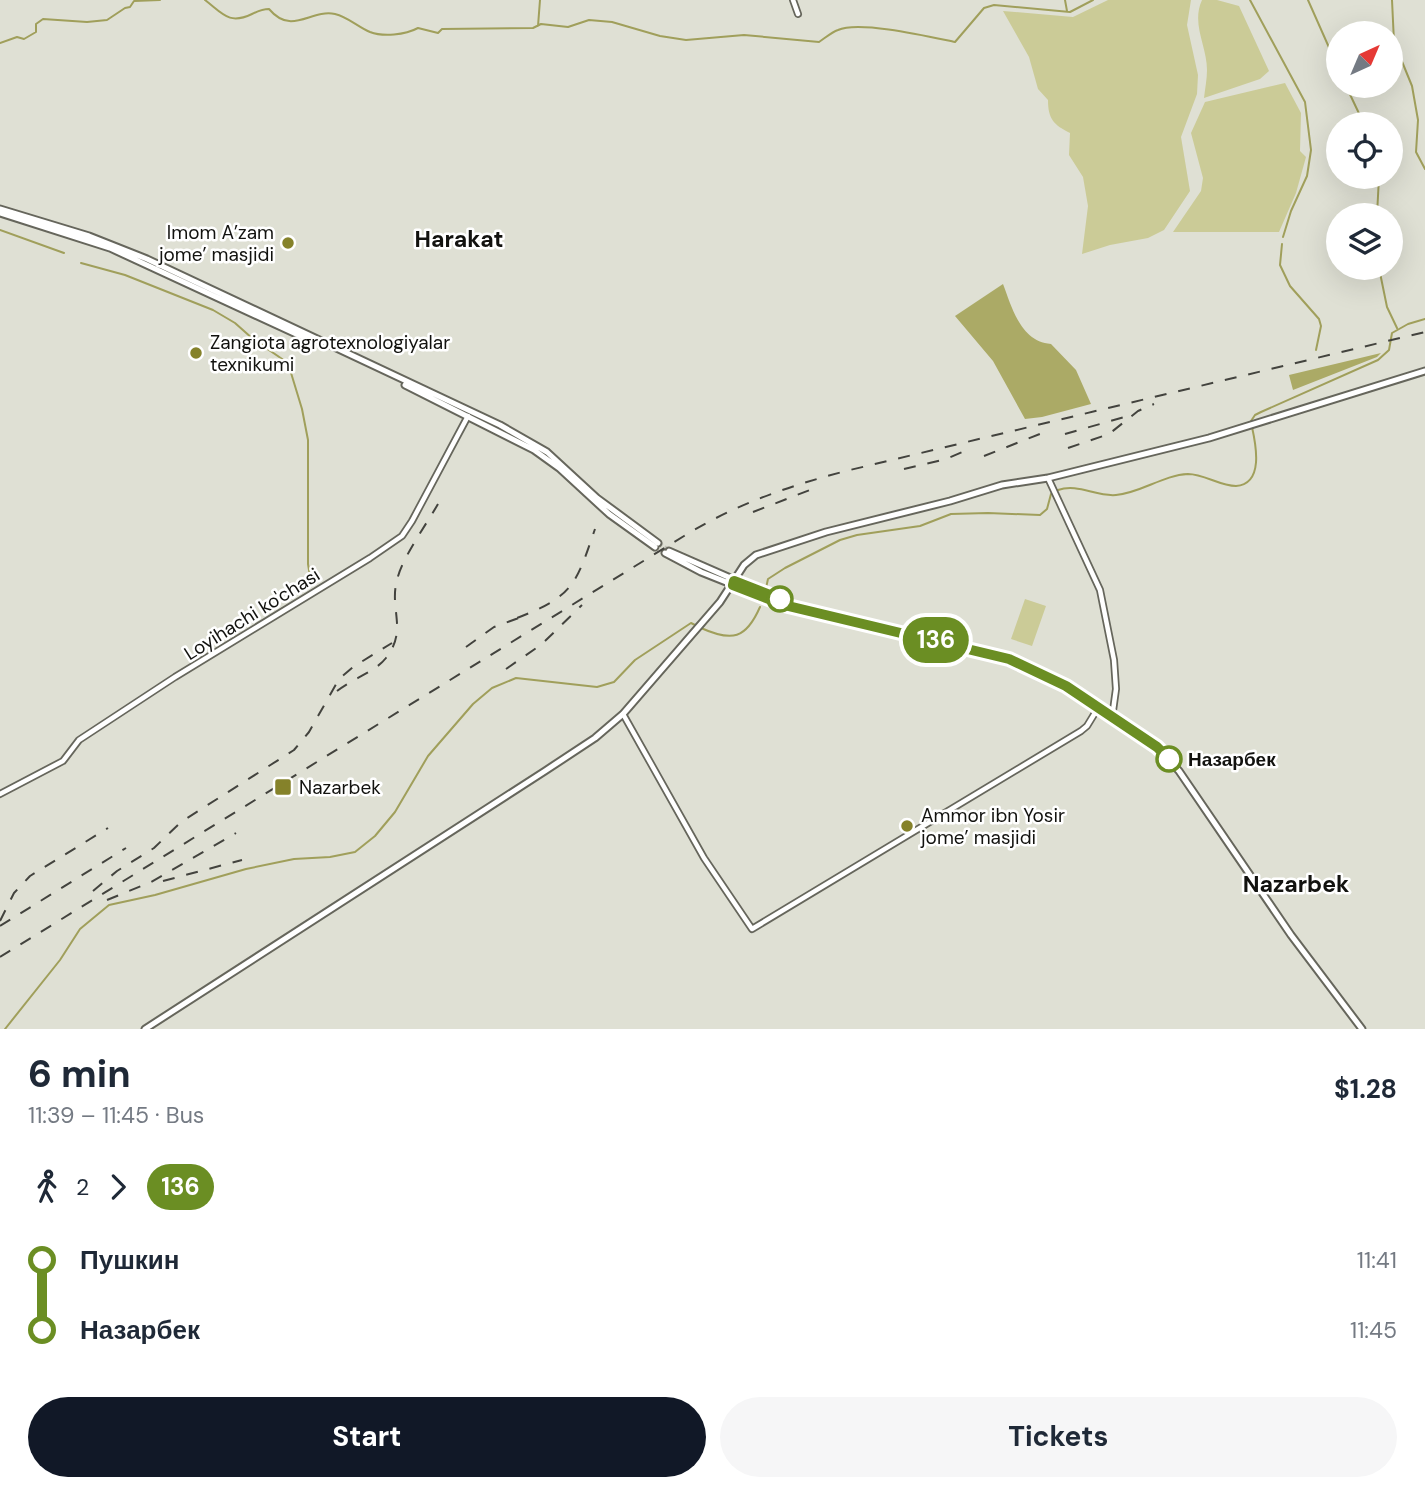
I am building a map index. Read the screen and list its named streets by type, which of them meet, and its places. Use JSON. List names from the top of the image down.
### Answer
{
  "streets": {
    "street": ["Loyihachi ko'chasi"]
  },
  "districts": ["Harakat", "Nazarbek"],
  "places": {
    "other": [
      "Imom A’zam jome’ masjidi",
      "Zangiota agrotexnologiyalar texnikumi",
      "Назарбек",
      "Ammor ibn Yosir jome’ masjidi"
    ],
    "transit": ["Nazarbek"]
  },
  "lines": ["bus line 136"],
  "north": "top right",
  "page": {
    "on_map": "136",
    "heading": ["6 min", "11:39 – 11:45 · Bus", "$1.28"],
    "legs": ["2", "136"],
    "list": [
      {
        "name": "Пушкин",
        "value": "11:41"
      },
      {
        "name": "Назарбек",
        "value": "11:45"
      }
    ],
    "buttons": ["Start", "Tickets"]
  }
}
